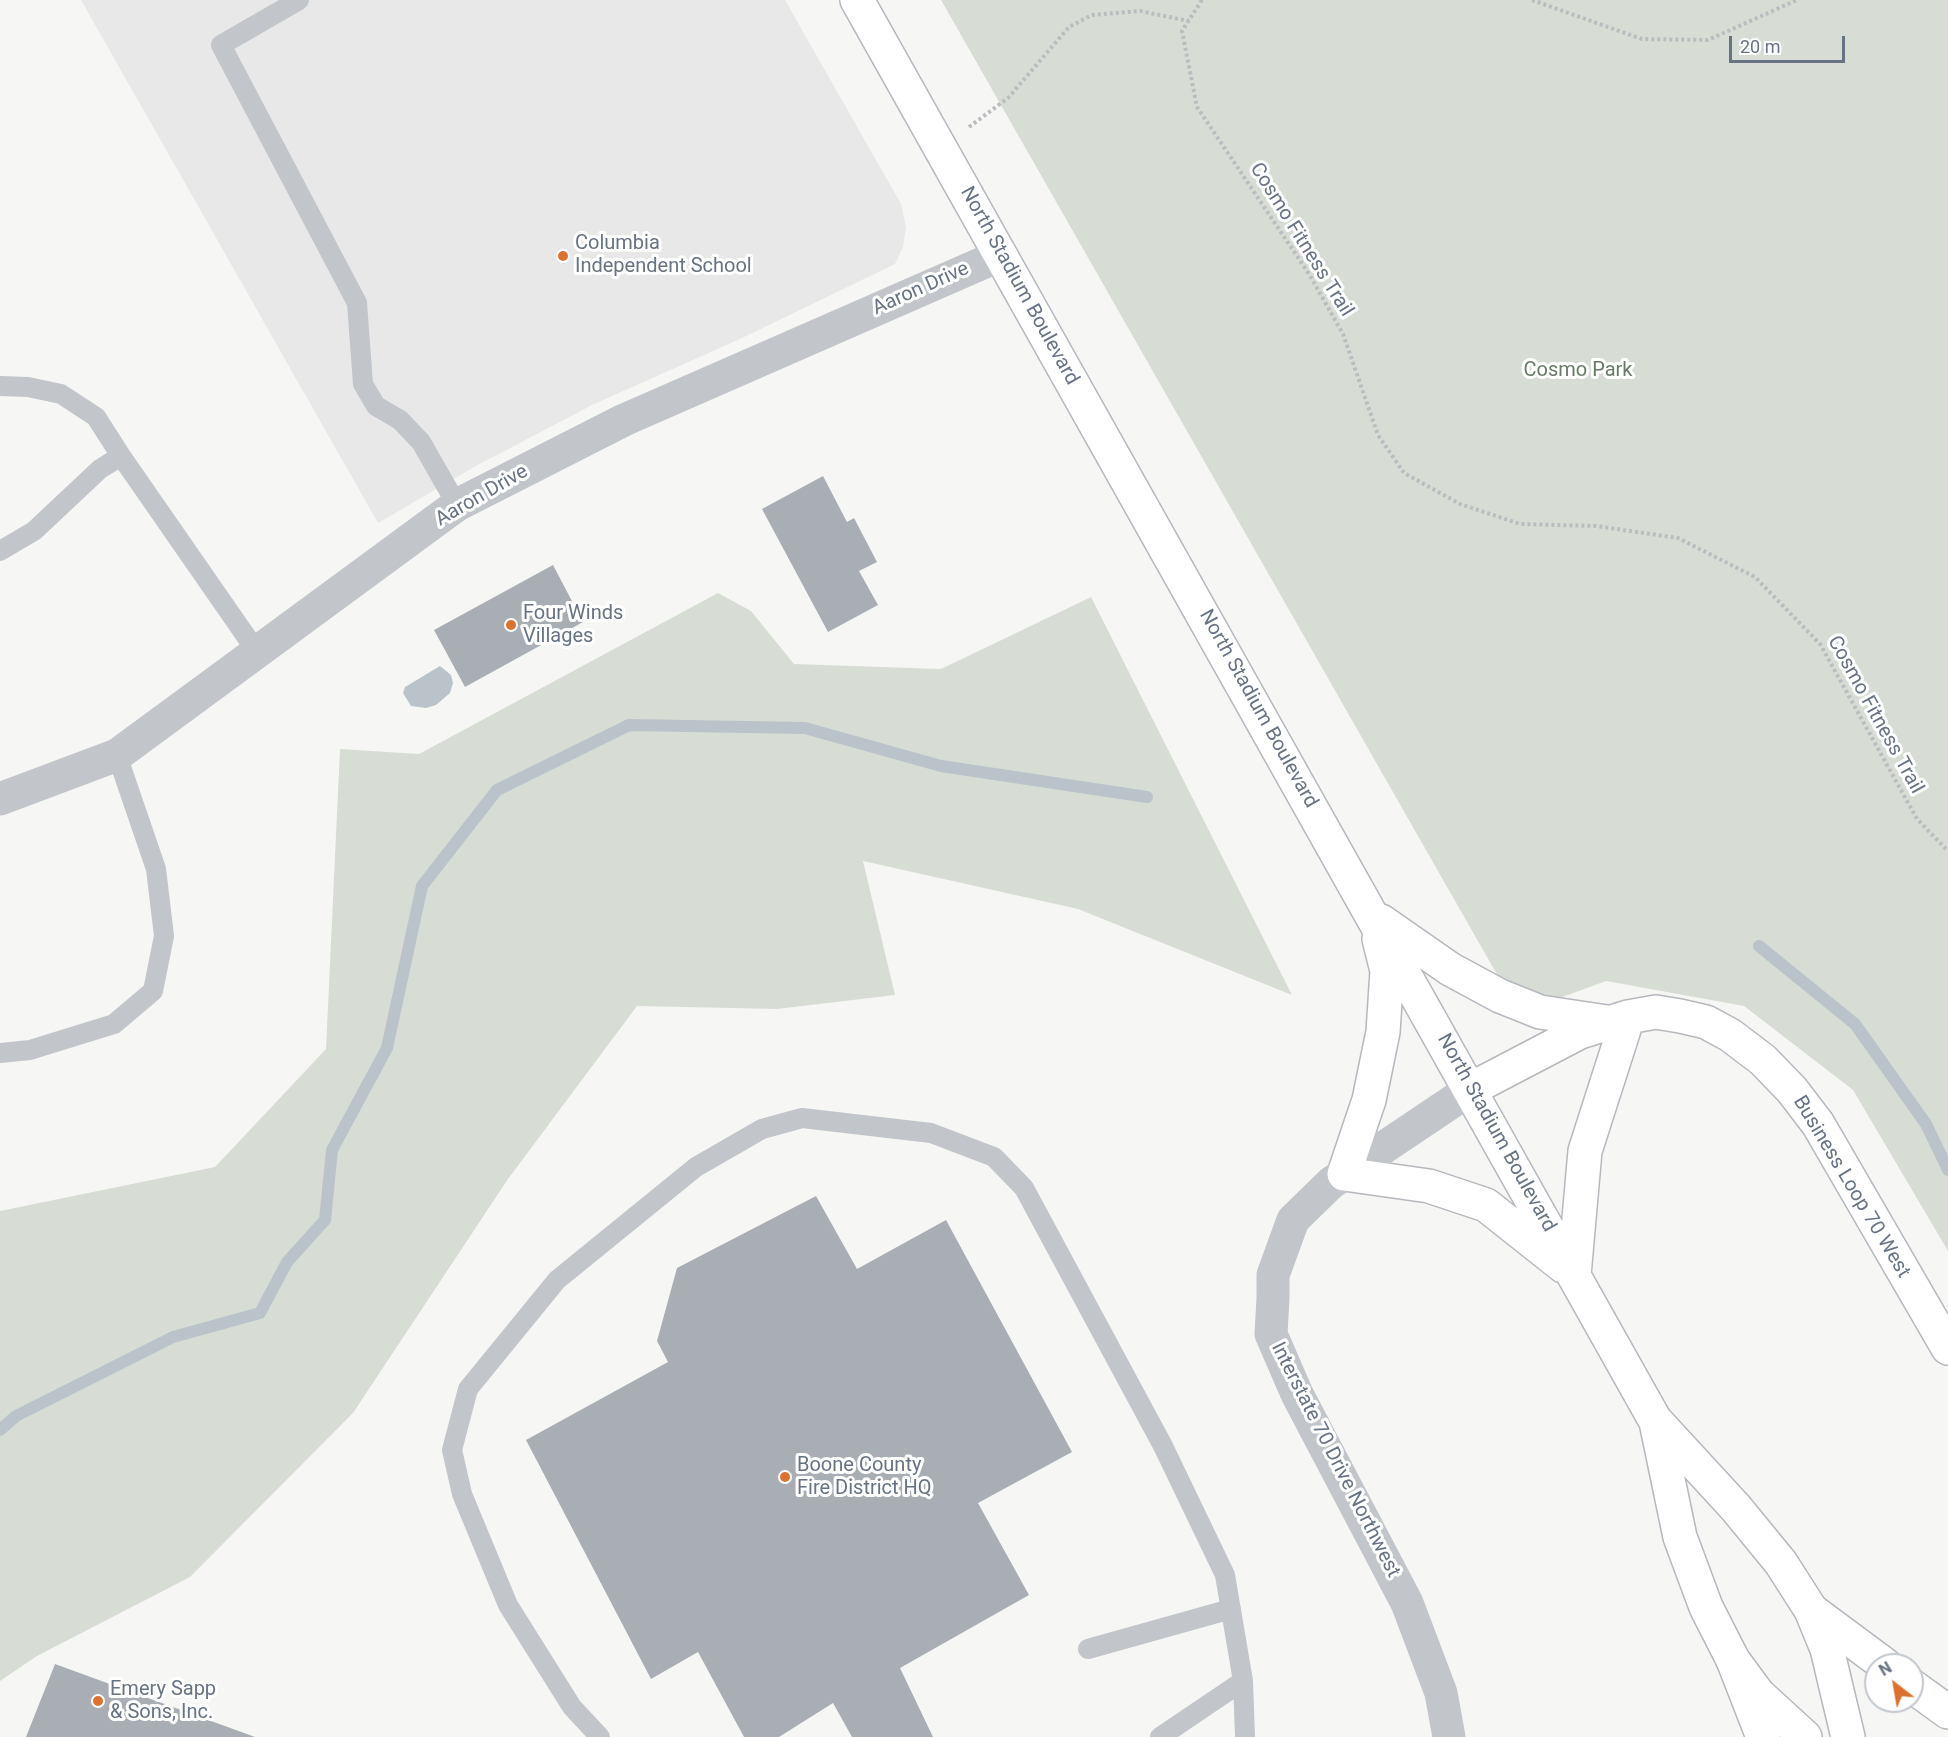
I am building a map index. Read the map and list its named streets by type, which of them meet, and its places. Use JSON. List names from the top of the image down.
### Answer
{
  "streets": {
    "main road": ["North Stadium Boulevard", "Business Loop 70 West"],
    "street": ["Aaron Drive", "Interstate 70 Drive Northwest"],
    "path": ["Cosmo Fitness Trail"]
  },
  "crossings": [
    ["North Stadium Boulevard", "Aaron Drive"],
    ["North Stadium Boulevard", "Business Loop 70 West"],
    ["North Stadium Boulevard", "Interstate 70 Drive Northwest"],
    ["Business Loop 70 West", "Interstate 70 Drive Northwest"]
  ],
  "parks": ["Cosmo Park"],
  "places": [
    "Columbia Independent School",
    "Four Winds Villages",
    "Boone County Fire District HQ",
    "Emery Sapp & Sons, Inc."
  ],
  "scale_bar": "20 m",
  "north": "top left"
}
